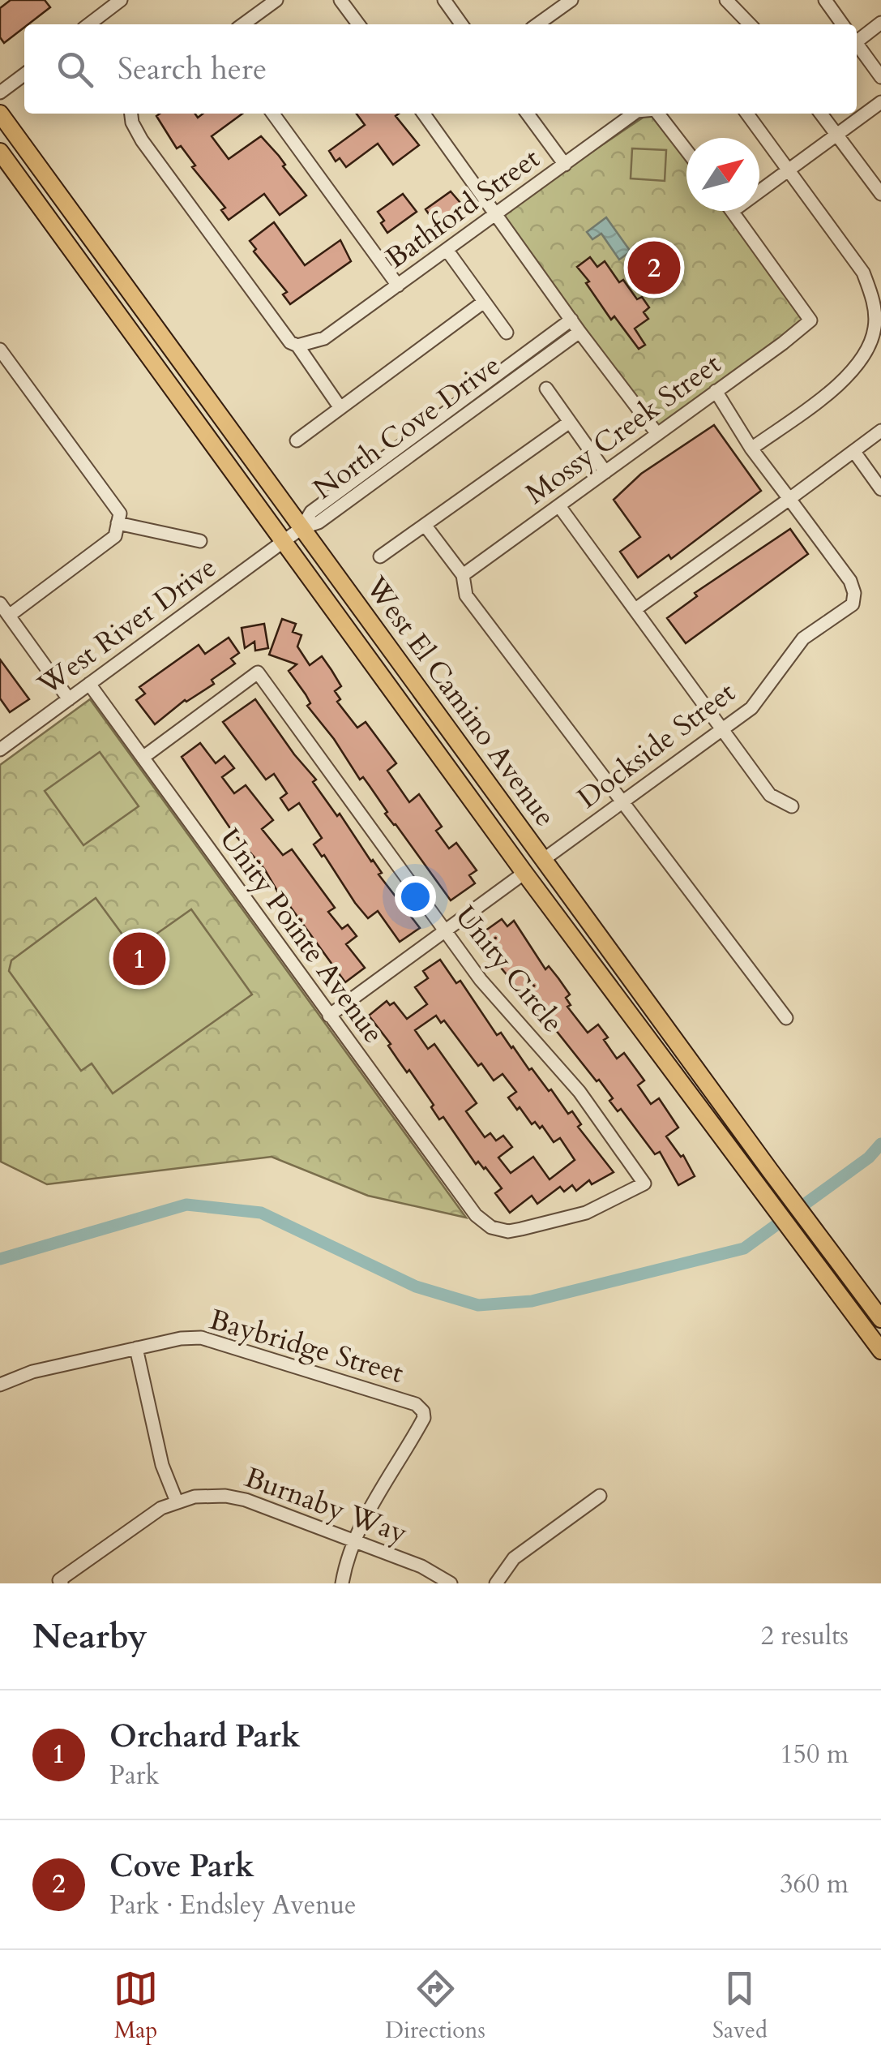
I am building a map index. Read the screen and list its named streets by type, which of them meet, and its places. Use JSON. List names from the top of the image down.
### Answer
{
  "streets": {
    "main road": ["West El Camino Avenue"],
    "street": [
      "Bathford Street",
      "North Cove Drive",
      "Mossy Creek Street",
      "West River Drive",
      "Dockside Street",
      "Unity Pointe Avenue",
      "Unity Circle",
      "Baybridge Street",
      "Burnaby Way"
    ]
  },
  "crossings": [
    ["North Cove Drive", "West River Drive"],
    ["North Cove Drive", "West El Camino Avenue"],
    ["West River Drive", "West El Camino Avenue"],
    ["West River Drive", "Unity Pointe Avenue"],
    ["West El Camino Avenue", "Dockside Street"],
    ["Unity Pointe Avenue", "Unity Circle"],
    ["Baybridge Street", "Burnaby Way"]
  ],
  "north": "top right",
  "page": {
    "search": "Search here",
    "pins": ["2", "1"],
    "heading": ["Nearby", "2 results"],
    "list": [
      {
        "mark": "1",
        "name": "Orchard Park",
        "note": "Park",
        "value": "150 m"
      },
      {
        "mark": "2",
        "name": "Cove Park",
        "note": "Park · Endsley Avenue",
        "value": "360 m"
      }
    ],
    "nav": ["Map", "Directions", "Saved"]
  }
}
